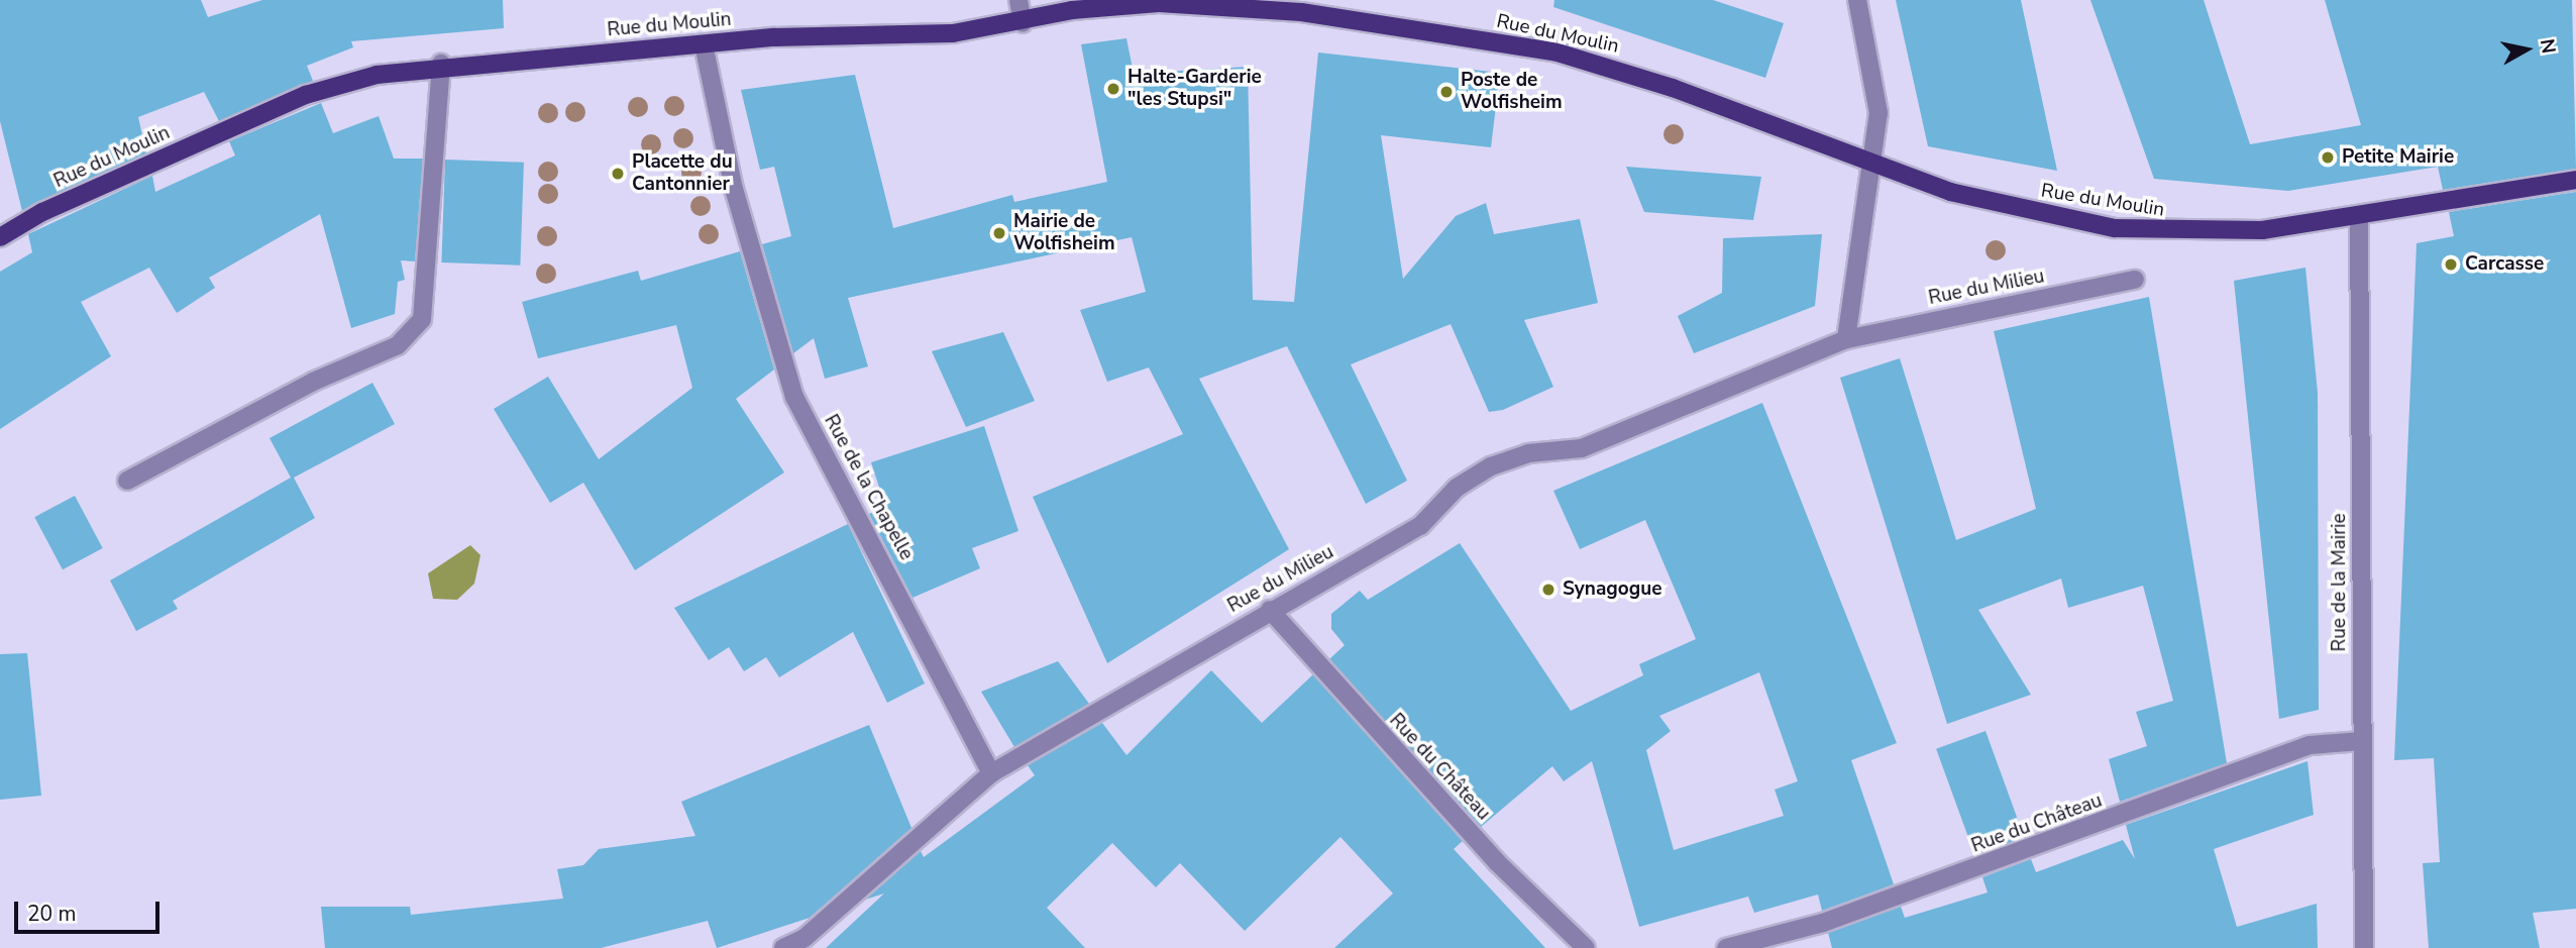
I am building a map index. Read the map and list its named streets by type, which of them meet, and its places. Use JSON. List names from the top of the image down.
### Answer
{
  "streets": {
    "main road": ["Rue du Moulin"],
    "street": [
      "Rue du Milieu",
      "Rue de la Chapelle",
      "Rue de la Mairie",
      "Rue du Château"
    ]
  },
  "crossings": [
    ["Rue du Moulin", "Rue de la Chapelle"],
    ["Rue du Moulin", "Rue de la Mairie"],
    ["Rue du Milieu", "Rue de la Chapelle"],
    ["Rue du Milieu", "Rue du Château"],
    ["Rue de la Mairie", "Rue du Château"]
  ],
  "places": [
    "Halte-Garderie \"les Stupsi\"",
    "Poste de Wolfisheim",
    "Petite Mairie",
    "Placette du Cantonnier",
    "Mairie de Wolfisheim",
    "Carcasse",
    "Synagogue"
  ],
  "scale_bar": "20 m",
  "north": "right"
}
